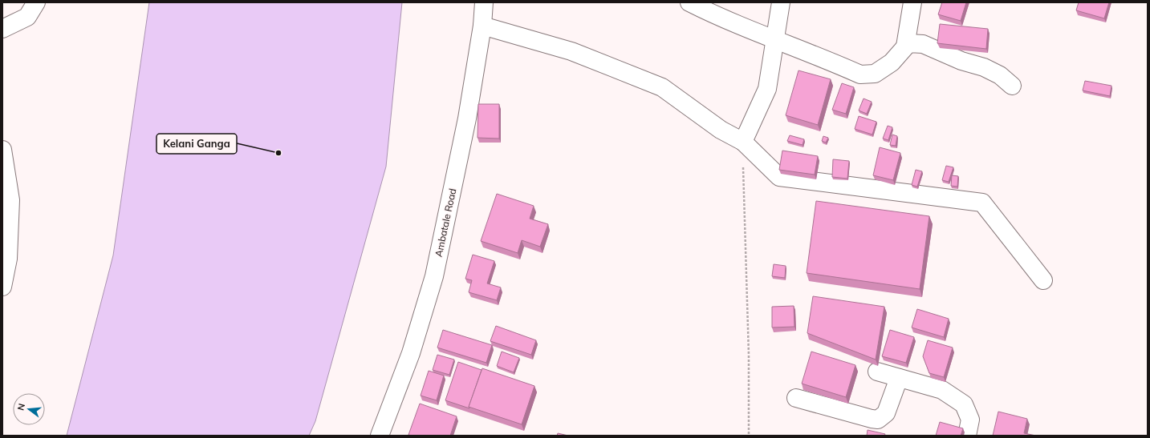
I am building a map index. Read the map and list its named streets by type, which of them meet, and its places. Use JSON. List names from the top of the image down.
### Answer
{
  "streets": {
    "street": ["Ambatale Road"]
  },
  "places": ["Kelani Ganga"],
  "north": "left"
}
